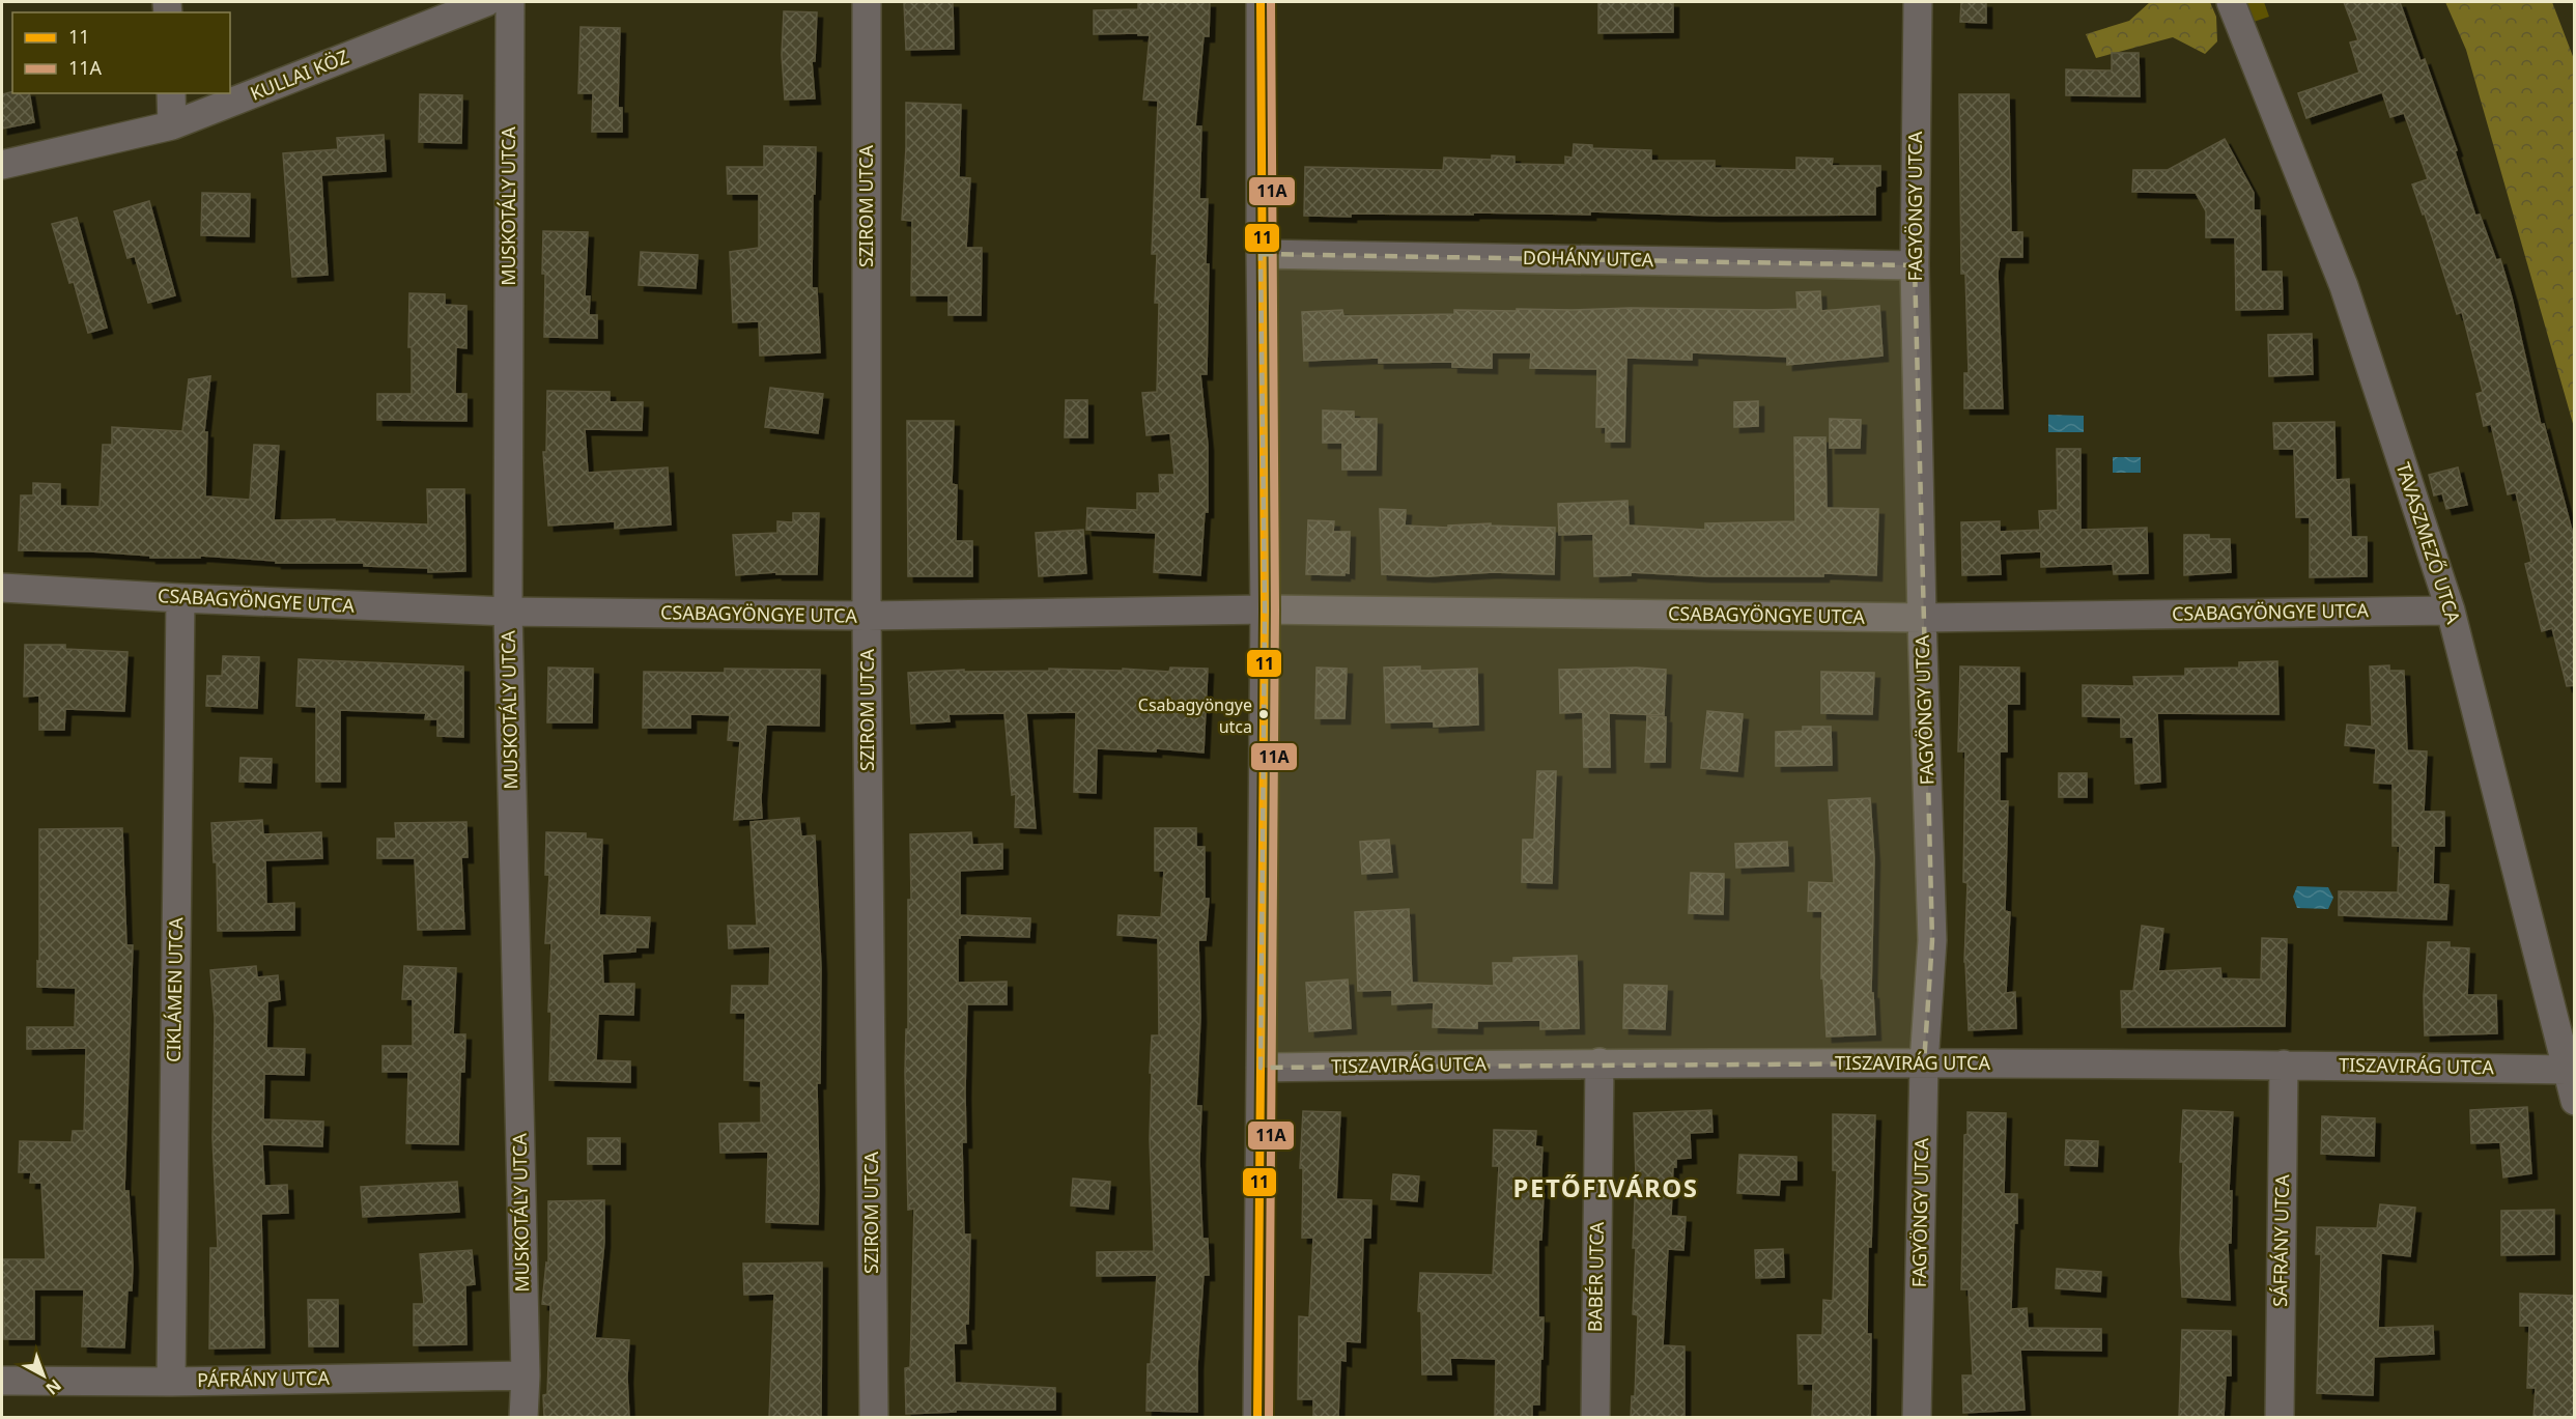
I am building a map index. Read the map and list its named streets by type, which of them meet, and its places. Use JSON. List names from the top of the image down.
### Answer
{
  "streets": {
    "street": [
      "KULLAI KÖZ",
      "MUSKOTÁLY UTCA",
      "SZIROM UTCA",
      "FAGYÖNGY UTCA",
      "DOHÁNY UTCA",
      "TAVASZMEZŐ UTCA",
      "CSABAGYÖNGYE UTCA",
      "CIKLÁMEN UTCA",
      "TISZAVIRÁG UTCA",
      "SÁFRÁNY UTCA",
      "BABÉR UTCA",
      "PÁFRÁNY UTCA"
    ]
  },
  "crossings": [
    ["MUSKOTÁLY UTCA", "CSABAGYÖNGYE UTCA"],
    ["MUSKOTÁLY UTCA", "PÁFRÁNY UTCA"],
    ["SZIROM UTCA", "CSABAGYÖNGYE UTCA"],
    ["FAGYÖNGY UTCA", "DOHÁNY UTCA"],
    ["FAGYÖNGY UTCA", "CSABAGYÖNGYE UTCA"],
    ["FAGYÖNGY UTCA", "TISZAVIRÁG UTCA"],
    ["TAVASZMEZŐ UTCA", "CSABAGYÖNGYE UTCA"],
    ["TAVASZMEZŐ UTCA", "TISZAVIRÁG UTCA"],
    ["CSABAGYÖNGYE UTCA", "CIKLÁMEN UTCA"],
    ["CIKLÁMEN UTCA", "PÁFRÁNY UTCA"],
    ["TISZAVIRÁG UTCA", "SÁFRÁNY UTCA"],
    ["TISZAVIRÁG UTCA", "BABÉR UTCA"]
  ],
  "districts": ["PETŐFIVÁROS"],
  "places": ["Csabagyöngye utca"],
  "lines": ["transit line 11", "transit line 11A"],
  "legend": ["11", "11A"],
  "north": "bottom right"
}
